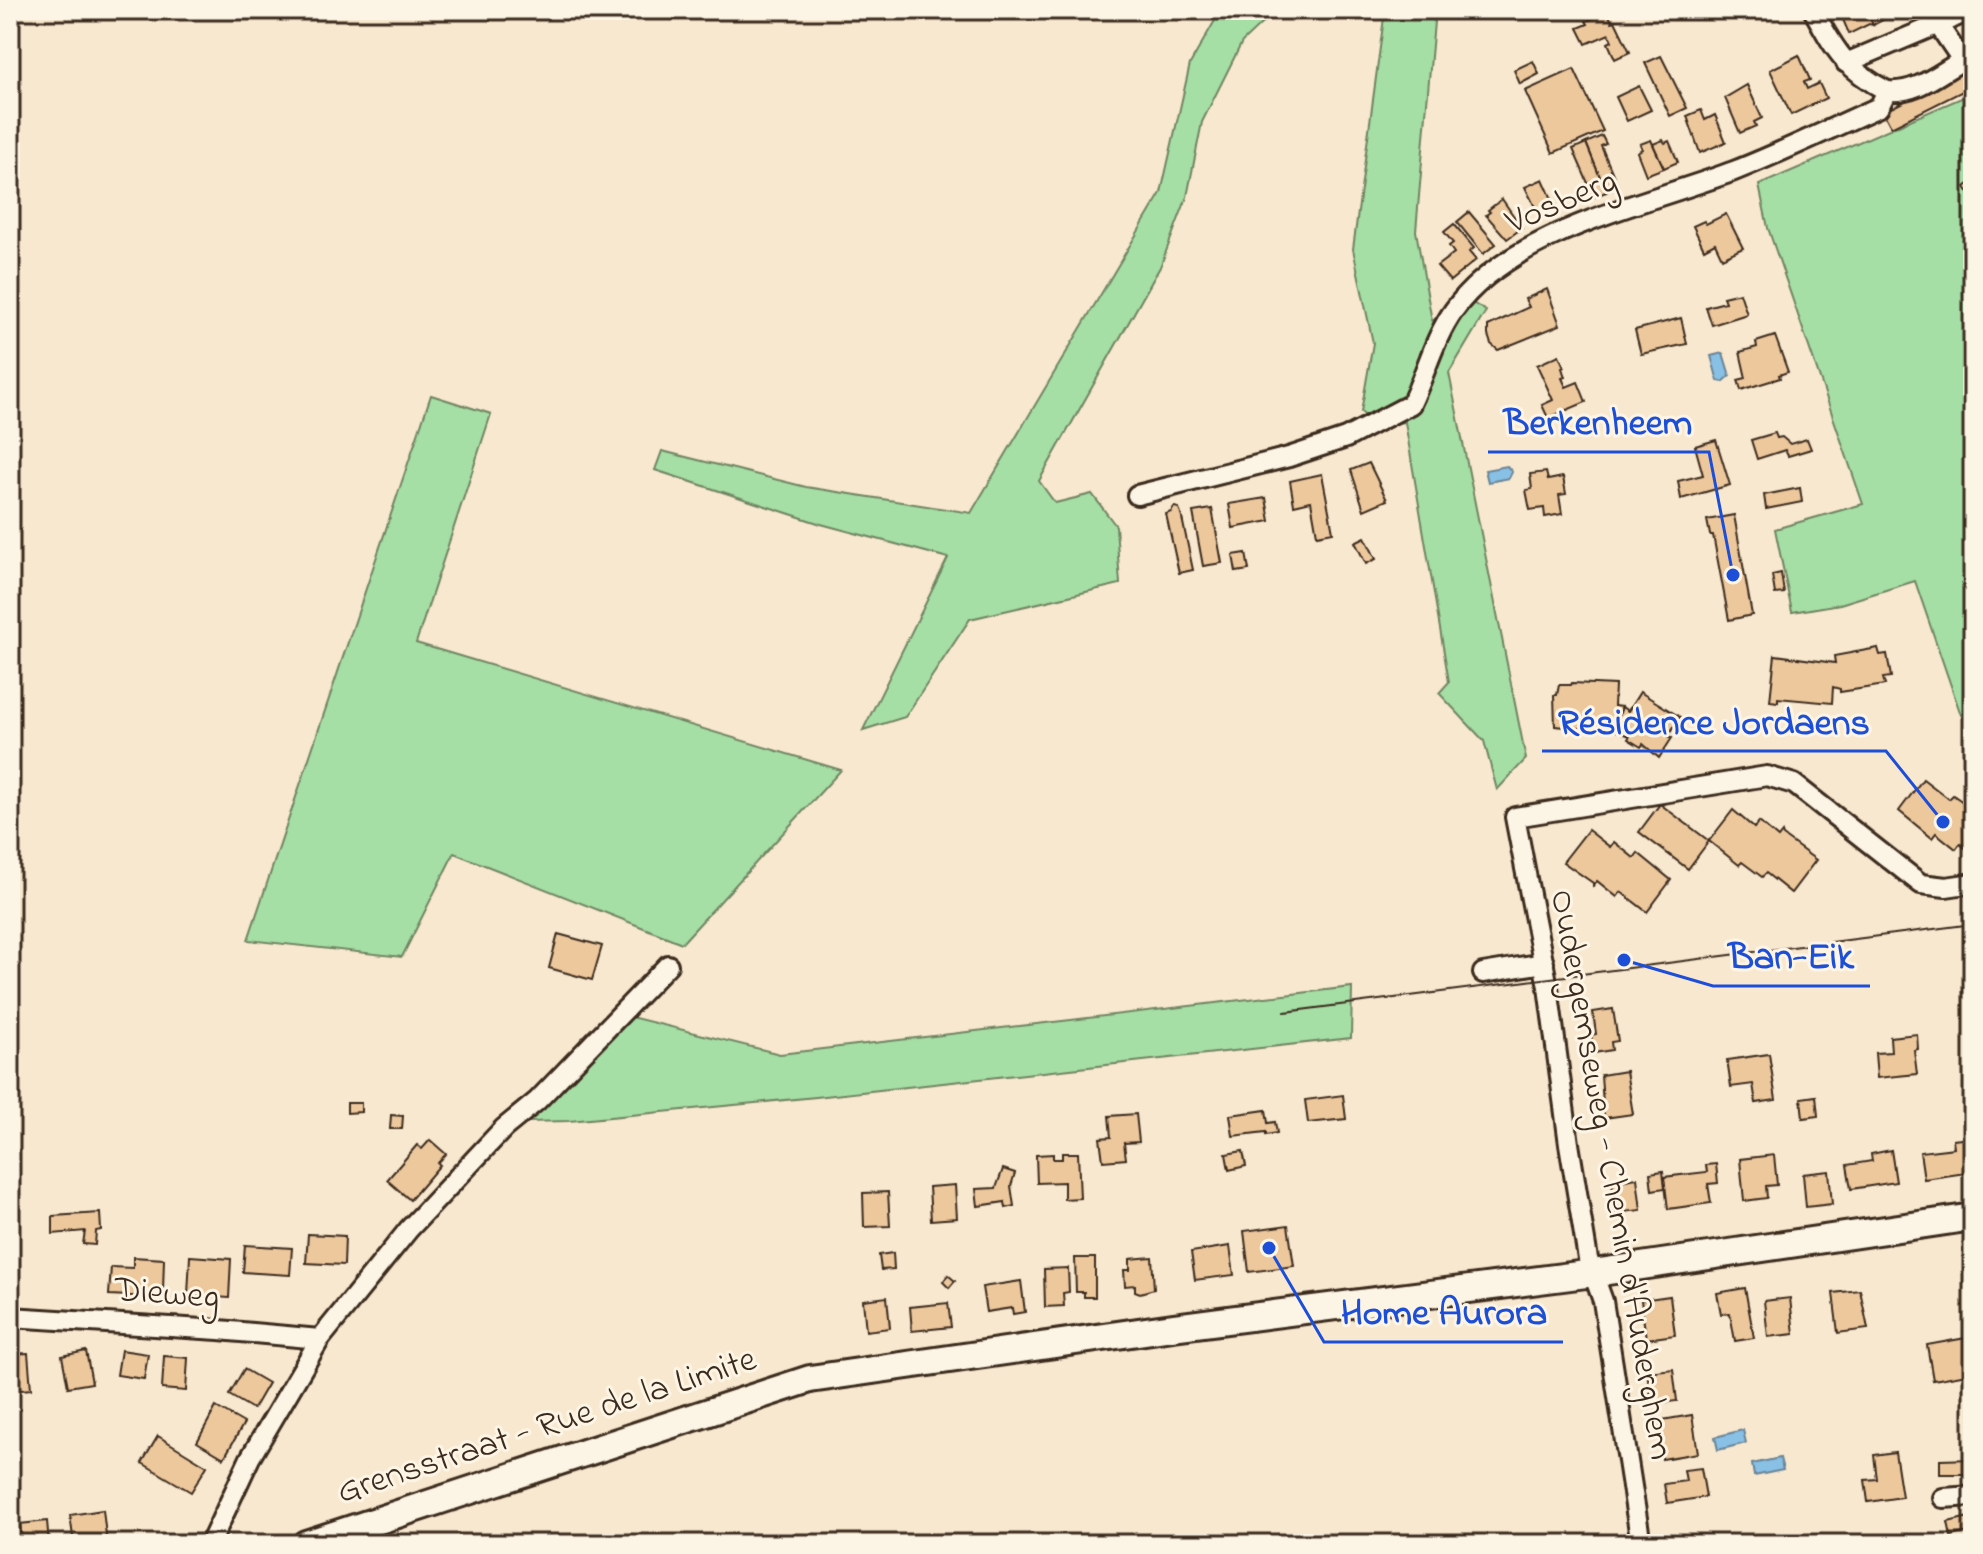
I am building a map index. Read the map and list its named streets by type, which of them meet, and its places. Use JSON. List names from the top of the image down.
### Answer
{
  "streets": {
    "street": [
      "Vosberg",
      "Oudergemseweg - Chemin d'Auderghem",
      "Dieweg",
      "Grensstraat - Rue de la Limite"
    ]
  },
  "crossings": [
    ["Oudergemseweg - Chemin d'Auderghem", "Grensstraat - Rue de la Limite"]
  ],
  "places": [
    "Berkenheem",
    "Résidence Jordaens",
    "Ban-Eik",
    "Home Aurora"
  ]
}
